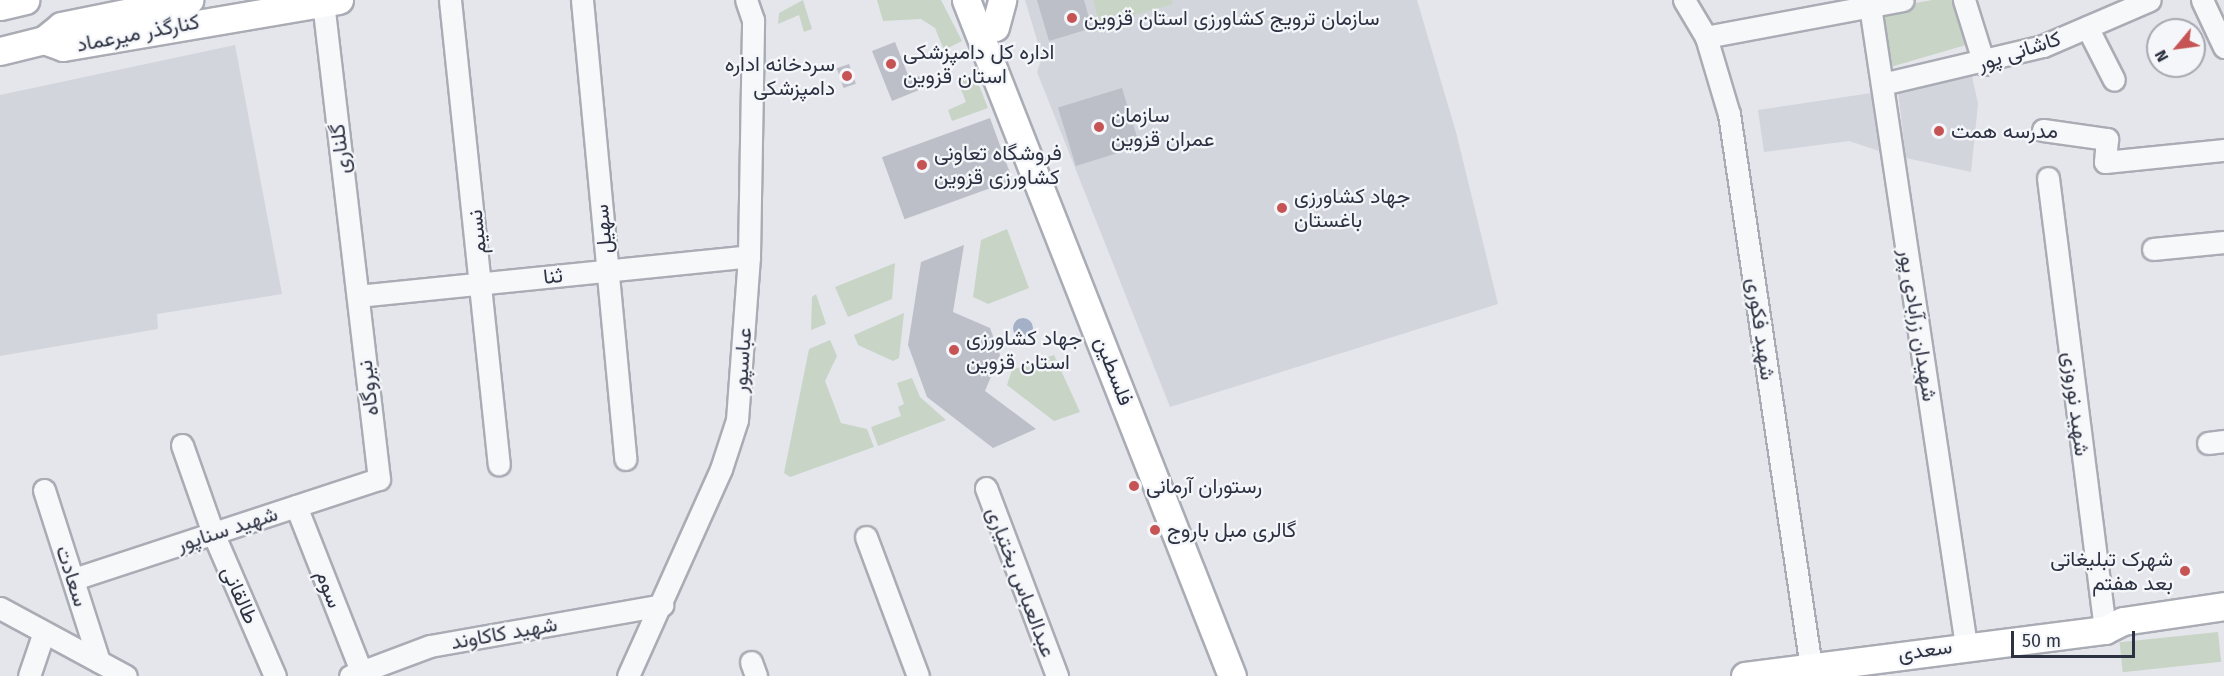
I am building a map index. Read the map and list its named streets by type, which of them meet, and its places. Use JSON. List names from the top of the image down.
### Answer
{
  "streets": {
    "main road": ["کنارگذر میرعماد", "فلسطین", "سعدی"],
    "street": [
      "کاشانی پور",
      "گلناری",
      "سهیل",
      "نسیم",
      "ثنا",
      "شهیدان زرآبادی پور",
      "شهید فکوری",
      "عباسپور",
      "نیروگاه",
      "شهید نوروزی",
      "شهید سناپور",
      "سعادت",
      "عبدالعباس بختیاری",
      "سوم",
      "طالقانی",
      "شهید کاکاوند"
    ]
  },
  "crossings": [
    ["کنارگذر میرعماد", "گلناری"],
    ["کاشانی پور", "شهیدان زرآبادی پور"],
    ["گلناری", "ثنا"],
    ["گلناری", "نیروگاه"],
    ["سهیل", "ثنا"],
    ["نسیم", "ثنا"],
    ["ثنا", "عباسپور"],
    ["ثنا", "نیروگاه"],
    ["شهیدان زرآبادی پور", "سعدی"],
    ["شهید فکوری", "سعدی"],
    ["عباسپور", "شهید کاکاوند"],
    ["نیروگاه", "شهید سناپور"],
    ["شهید نوروزی", "سعدی"],
    ["شهید سناپور", "سعادت"],
    ["شهید سناپور", "سوم"],
    ["شهید سناپور", "طالقانی"],
    ["سوم", "شهید کاکاوند"]
  ],
  "places": [
    "سازمان ترویج کشاورزی استان قزوین",
    "اداره کل دامپزشکی استان قزوین",
    "سردخانه اداره دامپزشکی",
    "سازمان عمران قزوین",
    "مدرسه همت",
    "فروشگاه تعاونی کشاورزی قزوین",
    "جهاد کشاورزی باغستان",
    "جهاد کشاورزی استان قزوین",
    "رستوران آرمانی",
    "گالری مبل باروج",
    "شهرک تبلیغاتی بعد هفتم"
  ],
  "scale_bar": "50 m",
  "north": "bottom left"
}
